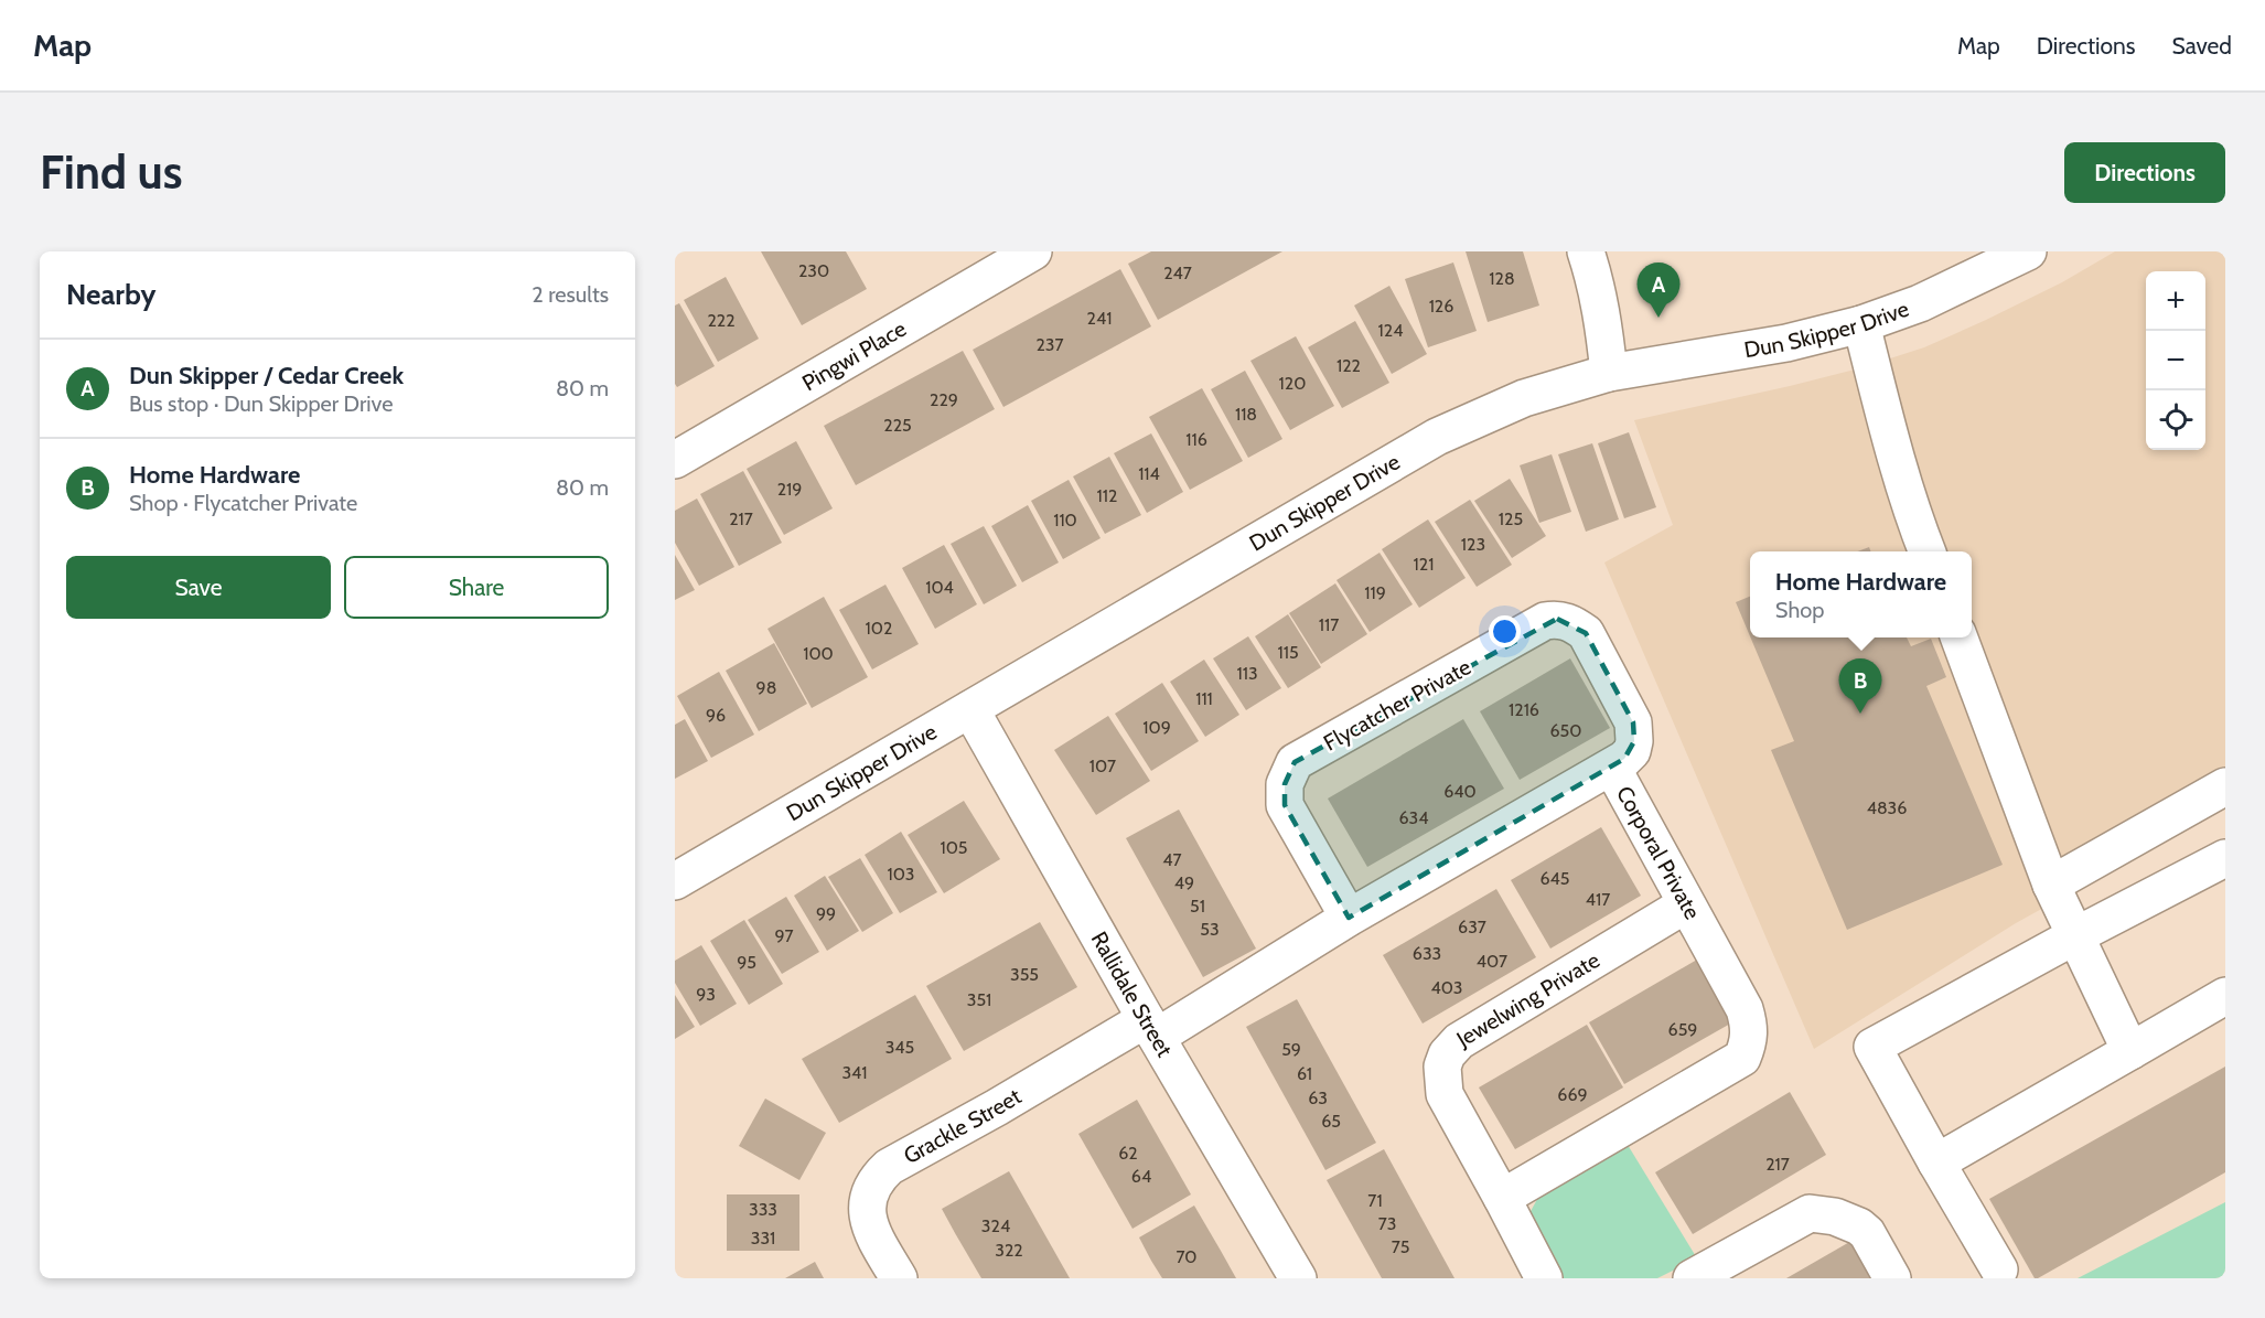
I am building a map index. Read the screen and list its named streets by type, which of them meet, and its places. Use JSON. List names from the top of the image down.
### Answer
{
  "streets": {
    "street": [
      "Dun Skipper Drive",
      "Pingwi Place",
      "Flycatcher Private",
      "Corporal Private",
      "Rallidale Street",
      "Jewelwing Private",
      "Grackle Street"
    ]
  },
  "crossings": [
    ["Dun Skipper Drive", "Rallidale Street"],
    ["Flycatcher Private", "Corporal Private"],
    ["Corporal Private", "Rallidale Street"],
    ["Corporal Private", "Jewelwing Private"],
    ["Corporal Private", "Grackle Street"],
    ["Rallidale Street", "Grackle Street"]
  ],
  "house_numbers": [
    "230",
    "247",
    "128",
    "126",
    "241",
    "222",
    "124",
    "237",
    "122",
    "120",
    "229",
    "118",
    "225",
    "116",
    "114",
    "219",
    "112",
    "217",
    "125",
    "110",
    "123",
    "121",
    "104",
    "119",
    "117",
    "102",
    "115",
    "100",
    "113",
    "98",
    "111",
    "1216",
    "96",
    "109",
    "650",
    "107",
    "640",
    "4836",
    "634",
    "105",
    "47",
    "103",
    "645",
    "49",
    "417",
    "51",
    "99",
    "637",
    "53",
    "97",
    "633",
    "407",
    "95",
    "355",
    "403",
    "93",
    "351",
    "659",
    "345",
    "59",
    "341",
    "61",
    "669",
    "63",
    "65",
    "62",
    "217",
    "64",
    "71",
    "333",
    "73",
    "324",
    "331",
    "75",
    "322",
    "70"
  ],
  "page": {
    "header": "Map",
    "nav": ["Map", "Directions", "Saved"],
    "buttons": [
      "Directions",
      ["Save", "Share"]
    ],
    "title": "Find us",
    "heading": ["Nearby", "2 results"],
    "pins": ["A", "B"],
    "map_buttons": ["+", "−"],
    "list": [
      {
        "mark": "A",
        "name": "Dun Skipper / Cedar Creek",
        "note": "Bus stop · Dun Skipper Drive",
        "value": "80 m"
      },
      {
        "mark": "B",
        "name": "Home Hardware",
        "note": "Shop · Flycatcher Private",
        "value": "80 m"
      }
    ],
    "popup": ["Home Hardware", "Shop"]
  }
}
